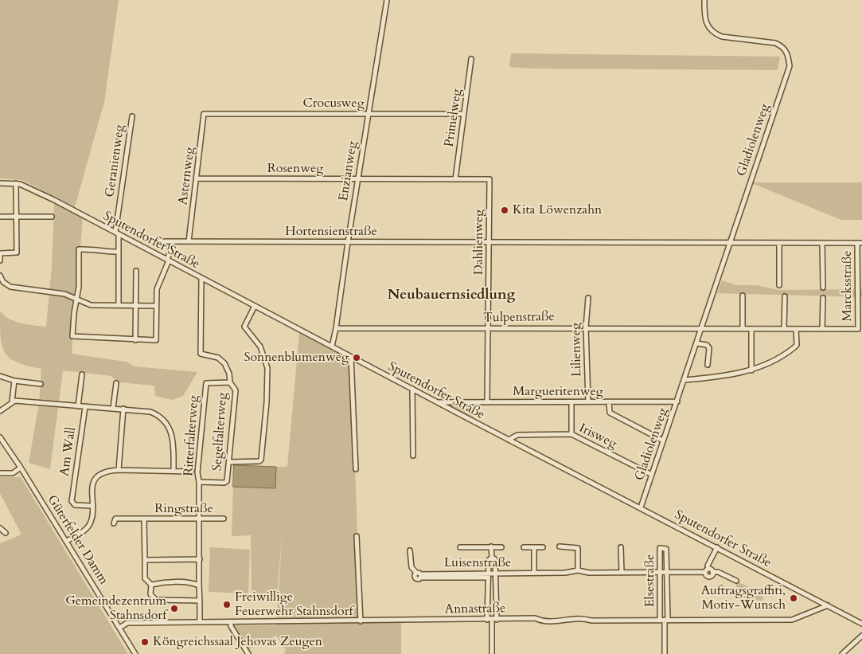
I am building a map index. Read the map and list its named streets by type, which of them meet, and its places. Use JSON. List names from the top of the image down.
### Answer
{
  "streets": {
    "street": [
      "Crocusweg",
      "Primelweg",
      "Gladiolenweg",
      "Geranienweg",
      "Rosenweg",
      "Enzianweg",
      "Asternweg",
      "Hortensienstraße",
      "Sputendorfer Straße",
      "Dahlienweg",
      "Marcksstraße",
      "Tulpenstraße",
      "Lilienweg",
      "Margueritenweg",
      "Segelfalterweg",
      "Ritterfalterweg",
      "Irisweg",
      "Am Wall",
      "Ringstraße",
      "Güterfelder Damm",
      "Luisenstraße",
      "Elsestraße",
      "Annastraße"
    ]
  },
  "crossings": [
    ["Crocusweg", "Primelweg"],
    ["Crocusweg", "Enzianweg"],
    ["Crocusweg", "Asternweg"],
    ["Primelweg", "Rosenweg"],
    ["Gladiolenweg", "Hortensienstraße"],
    ["Gladiolenweg", "Sputendorfer Straße"],
    ["Gladiolenweg", "Tulpenstraße"],
    ["Gladiolenweg", "Margueritenweg"],
    ["Gladiolenweg", "Irisweg"],
    ["Geranienweg", "Sputendorfer Straße"],
    ["Rosenweg", "Enzianweg"],
    ["Rosenweg", "Asternweg"],
    ["Rosenweg", "Dahlienweg"],
    ["Enzianweg", "Hortensienstraße"],
    ["Enzianweg", "Sputendorfer Straße"],
    ["Enzianweg", "Tulpenstraße"],
    ["Asternweg", "Hortensienstraße"],
    ["Hortensienstraße", "Dahlienweg"],
    ["Hortensienstraße", "Marcksstraße"],
    ["Sputendorfer Straße", "Margueritenweg"],
    ["Sputendorfer Straße", "Segelfalterweg"],
    ["Sputendorfer Straße", "Irisweg"],
    ["Sputendorfer Straße", "Annastraße"],
    ["Dahlienweg", "Tulpenstraße"],
    ["Dahlienweg", "Margueritenweg"],
    ["Marcksstraße", "Tulpenstraße"],
    ["Tulpenstraße", "Lilienweg"],
    ["Lilienweg", "Margueritenweg"],
    ["Segelfalterweg", "Ritterfalterweg"],
    ["Ritterfalterweg", "Ringstraße"],
    ["Ritterfalterweg", "Annastraße"],
    ["Güterfelder Damm", "Annastraße"],
    ["Luisenstraße", "Elsestraße"],
    ["Elsestraße", "Annastraße"]
  ],
  "districts": ["Neubauernsiedlung"],
  "places": [
    "Kita Löwenzahn",
    "Sonnenblumenweg",
    "Auftragsgraffiti, Motiv-Wunsch",
    "Freiwillige Feuerwehr Stahnsdorf",
    "Gemeindezentrum Stahnsdorf",
    "Köngreichssaal Jehovas Zeugen"
  ]
}
